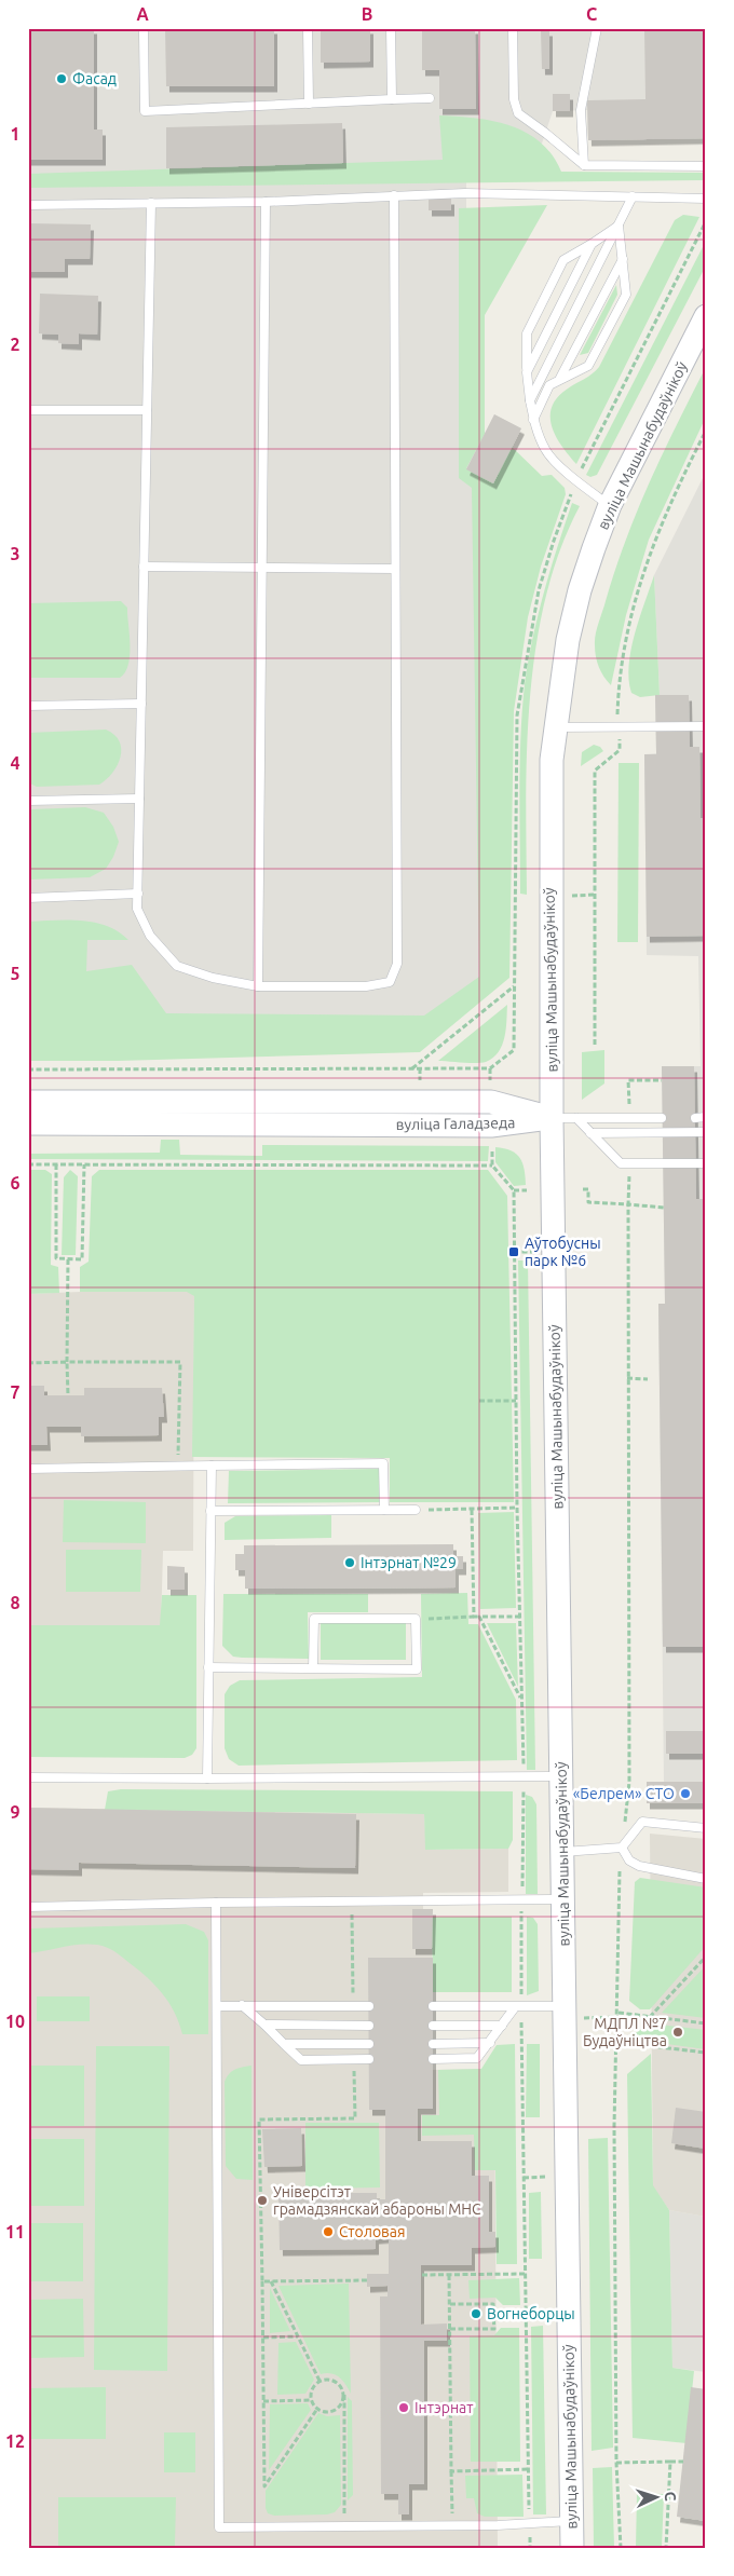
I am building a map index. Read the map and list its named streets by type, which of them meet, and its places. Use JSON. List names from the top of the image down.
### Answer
{
  "streets": {
    "main road": ["вуліца Машынабудаўнікоў", "вуліца Галадзеда"]
  },
  "crossings": [
    ["вуліца Машынабудаўнікоў", "вуліца Галадзеда"]
  ],
  "places": {
    "other": [
      "Фасад",
      "Інтэрнат №29",
      "«Белрем» СТО",
      "МДПЛ №7 Будаўніцтва",
      "Універсітэт грамадзянскай абароны МНС",
      "Столовая",
      "Вогнеборцы",
      "Інтэрнат"
    ],
    "transit": ["Аўтобусны парк №6"]
  },
  "north": "right",
  "grid": {
    "columns": ["A", "B", "C"],
    "rows": [
      "1",
      "2",
      "3",
      "4",
      "5",
      "6",
      "7",
      "8",
      "9",
      "10",
      "11",
      "12"
    ]
  }
}
